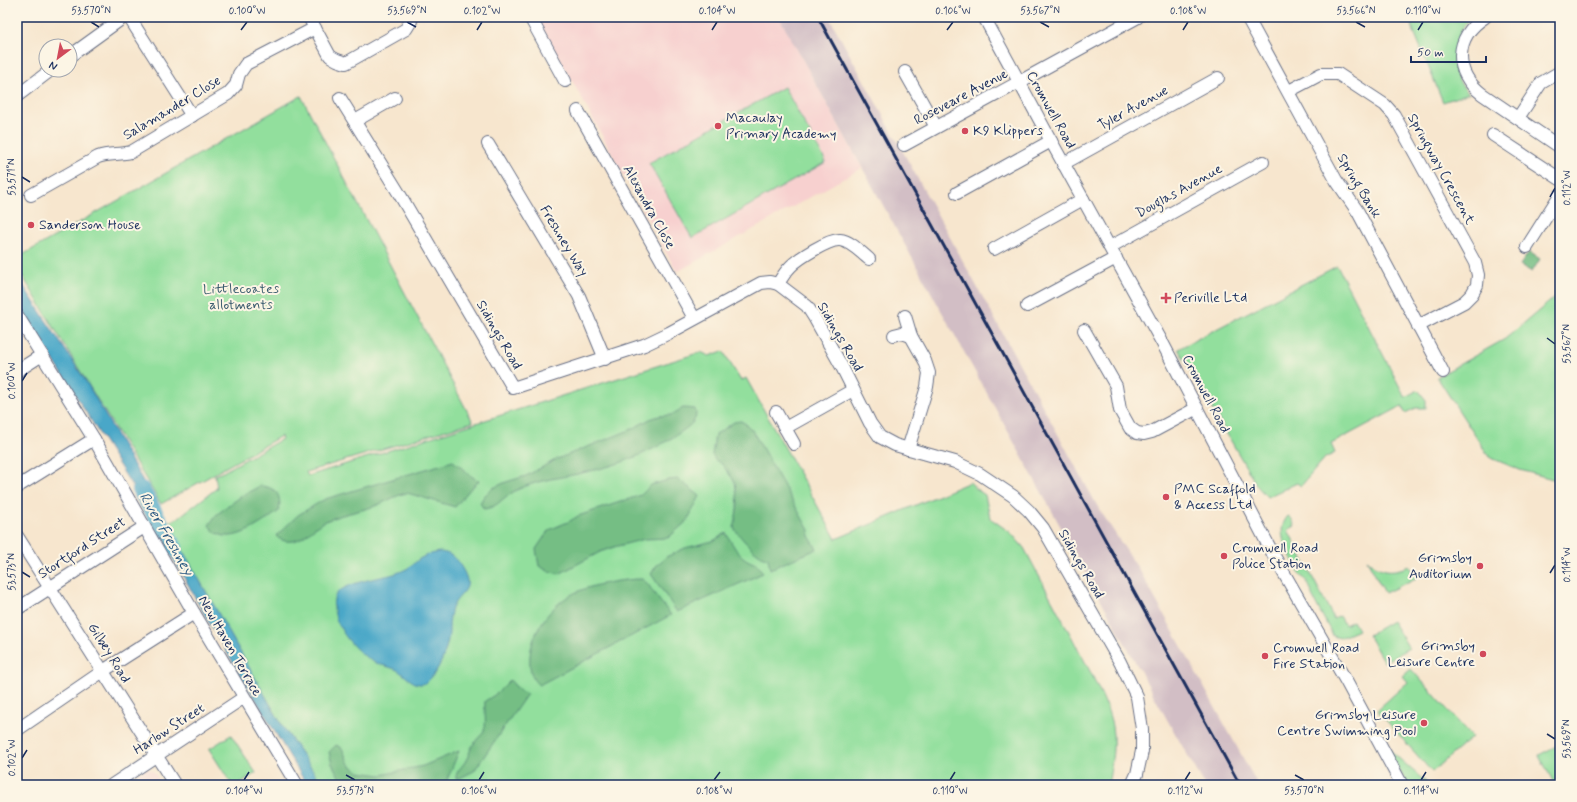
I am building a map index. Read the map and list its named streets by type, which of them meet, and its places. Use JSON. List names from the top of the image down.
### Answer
{
  "streets": {
    "street": [
      "Roseveare Avenue",
      "Salamander Close",
      "Tyler Avenue",
      "Cromwell Road",
      "Springway Crescent",
      "Spring Bank",
      "Douglas Avenue",
      "Alexandra Close",
      "Freshney Way",
      "Sidings Road",
      "Stortford Street",
      "New Haven Terrace",
      "Gilbey Road",
      "Harlow Street"
    ]
  },
  "crossings": [
    ["Roseveare Avenue", "Cromwell Road"],
    ["Tyler Avenue", "Cromwell Road"],
    ["Cromwell Road", "Douglas Avenue"],
    ["Springway Crescent", "Spring Bank"],
    ["Alexandra Close", "Sidings Road"],
    ["Freshney Way", "Sidings Road"],
    ["Stortford Street", "New Haven Terrace"],
    ["Stortford Street", "Gilbey Road"],
    ["New Haven Terrace", "Harlow Street"],
    ["Gilbey Road", "Harlow Street"]
  ],
  "water": ["River Freshney"],
  "parks": ["Littlecoates allotments"],
  "places": {
    "other": [
      "Macaulay Primary Academy",
      "K9 Klippers",
      "Sanderson House",
      "PMC Scaffold & Access Ltd",
      "Cromwell Road Police Station",
      "Grimsby Auditorium",
      "Grimsby Leisure Centre",
      "Cromwell Road Fire Station",
      "Grimsby Leisure Centre Swimming Pool"
    ],
    "health": ["Periville Ltd"]
  },
  "scale_bar": "50 m",
  "north": "bottom left",
  "coordinates": [
    "53.570°N",
    "0.100°W",
    "53.569°N",
    "0.102°W",
    "0.104°W",
    "0.106°W",
    "53.567°N",
    "0.108°W",
    "53.566°N",
    "0.110°W",
    "53.571°N",
    "0.112°W",
    "0.114°W",
    "53.573°N"
  ]
}
